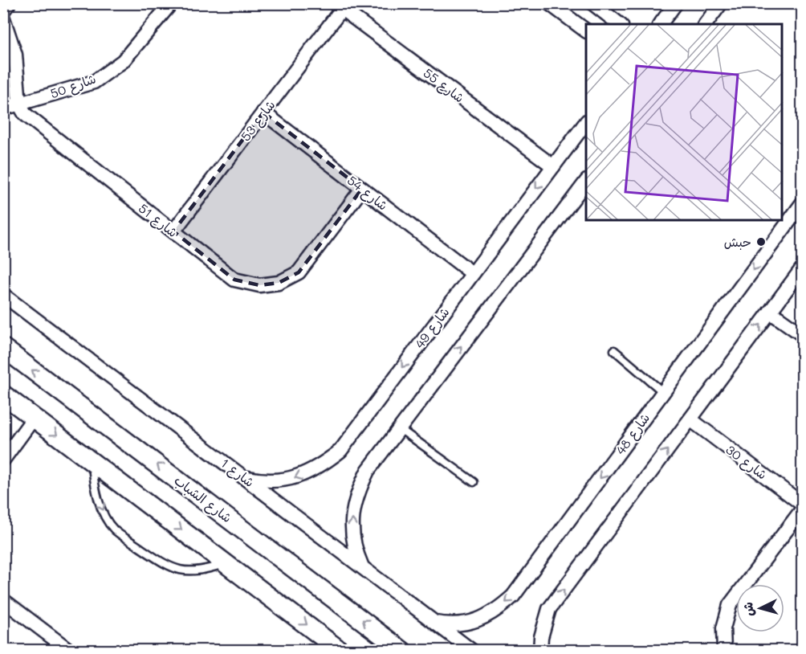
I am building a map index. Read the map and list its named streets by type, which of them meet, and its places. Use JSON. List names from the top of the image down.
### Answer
{
  "streets": {
    "street": [
      "شارع 55",
      "شارع 50",
      "شارع 53",
      "شارع 54",
      "شارع 51",
      "شارع 49",
      "شارع 48",
      "شارع 30",
      "شارع 1",
      "شارع الشباب"
    ]
  },
  "crossings": [
    ["شارع 55", "شارع 53"],
    ["شارع 55", "شارع 49"],
    ["شارع 50", "شارع 51"],
    ["شارع 53", "شارع 54"],
    ["شارع 53", "شارع 51"],
    ["شارع 54", "شارع 51"],
    ["شارع 54", "شارع 49"],
    ["شارع 49", "شارع 1"],
    ["شارع 48", "شارع 1"]
  ],
  "places": ["حبش"],
  "north": "left"
}
